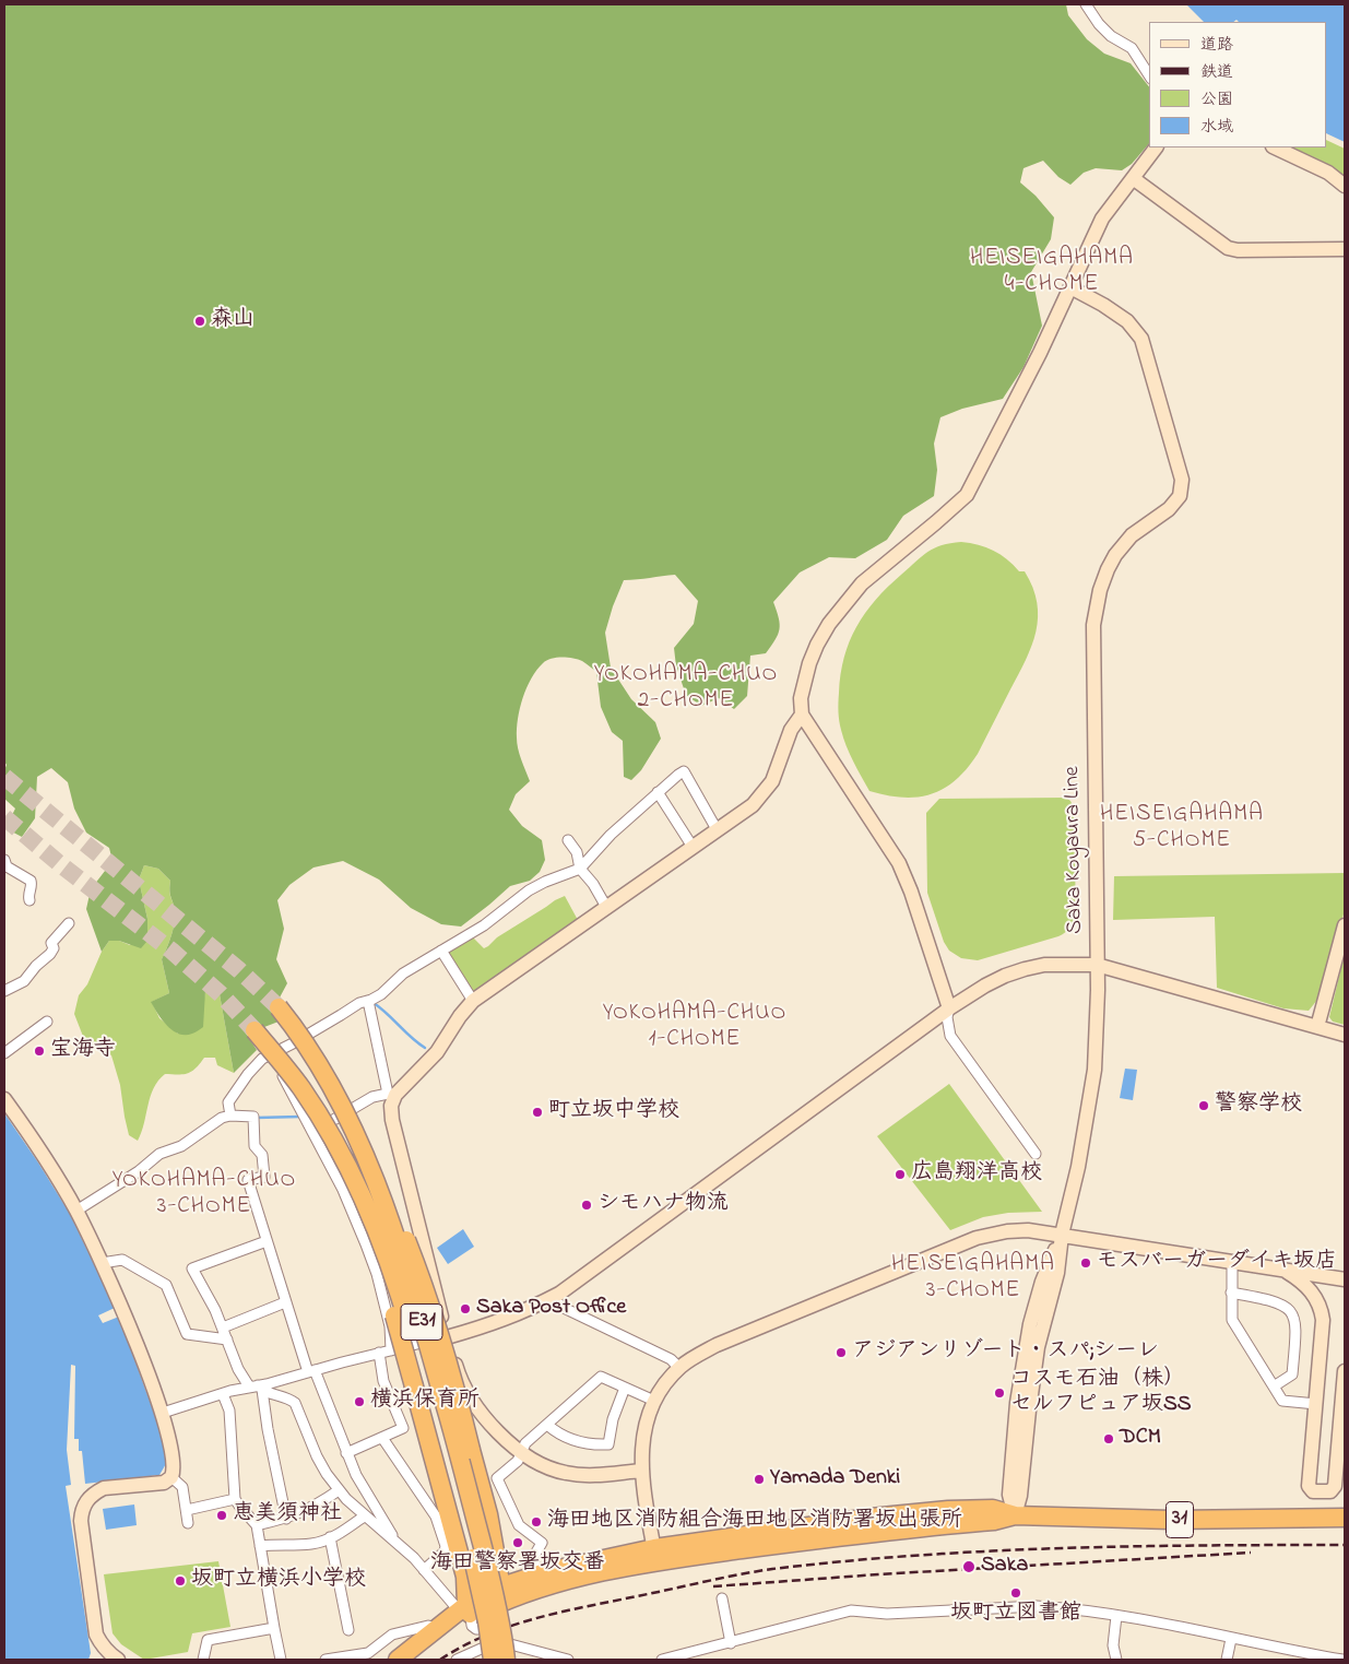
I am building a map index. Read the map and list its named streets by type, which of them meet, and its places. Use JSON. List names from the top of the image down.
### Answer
{
  "streets": {
    "highway": ["E31", "31"],
    "street": ["Saka Koyaura Line"]
  },
  "crossings": [
    ["Saka Koyaura Line", "31"]
  ],
  "districts": [
    "HEISEIGAHAMA 4-CHOME",
    "YOKOHAMA-CHUO 2-CHOME",
    "HEISEIGAHAMA 5-CHOME",
    "YOKOHAMA-CHUO 1-CHOME",
    "YOKOHAMA-CHUO 3-CHOME",
    "HEISEIGAHAMA 3-CHOME"
  ],
  "places": [
    "森山",
    "宝海寺",
    "警察学校",
    "町立坂中学校",
    "広島翔洋高校",
    "シモハナ物流",
    "モスバーガーダイキ坂店",
    "Saka Post Office",
    "アジアンリゾート・スパ;シーレ",
    "コスモ石油（株） セルフピュア坂SS",
    "横浜保育所",
    "DCM",
    "Yamada Denki",
    "恵美須神社",
    "海田地区消防組合海田地区消防署坂出張所",
    "海田警察署坂交番",
    "Saka",
    "坂町立横浜小学校",
    "坂町立図書館"
  ],
  "legend": [
    "道路",
    "鉄道",
    "公園",
    "水域"
  ]
}
